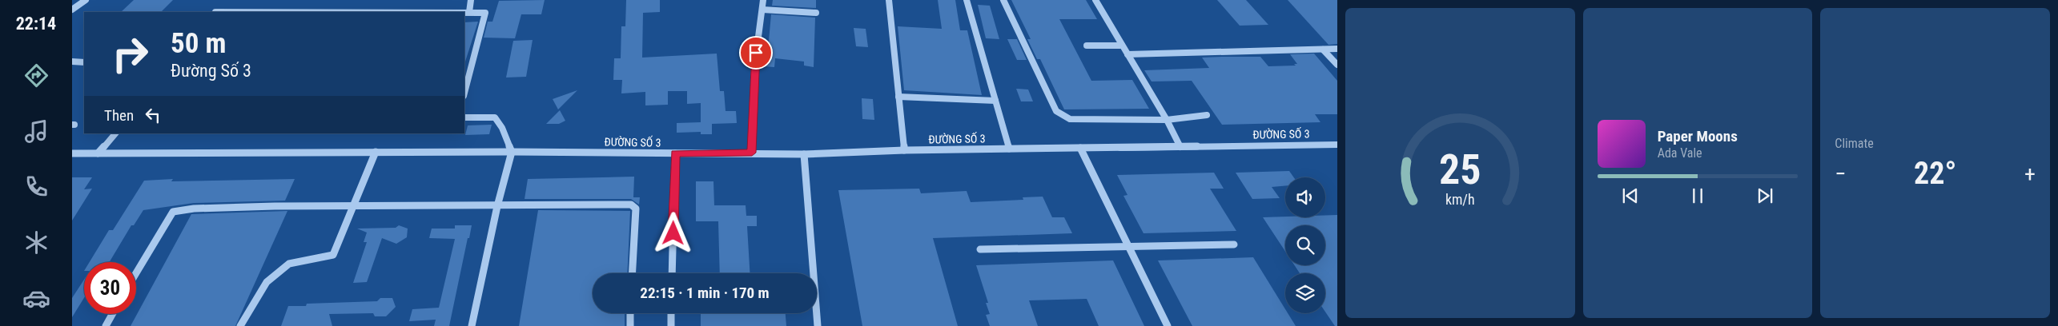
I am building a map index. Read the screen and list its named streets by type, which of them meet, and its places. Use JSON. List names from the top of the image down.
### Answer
{
  "streets": {
    "street": ["ĐƯỜNG SỐ 3"]
  },
  "page": {
    "tabs": "22:14",
    "tile": "Climate",
    "turn": ["50 m", "Đường Số 3"],
    "then": "Then",
    "song": ["Paper Moons", "Ada Vale"],
    "heat": ["−", "22°", "+"],
    "limit": "30",
    "trip": "22:15 · 1 min · 170 m",
    "gauge": ["25", "km/h"]
  }
}
